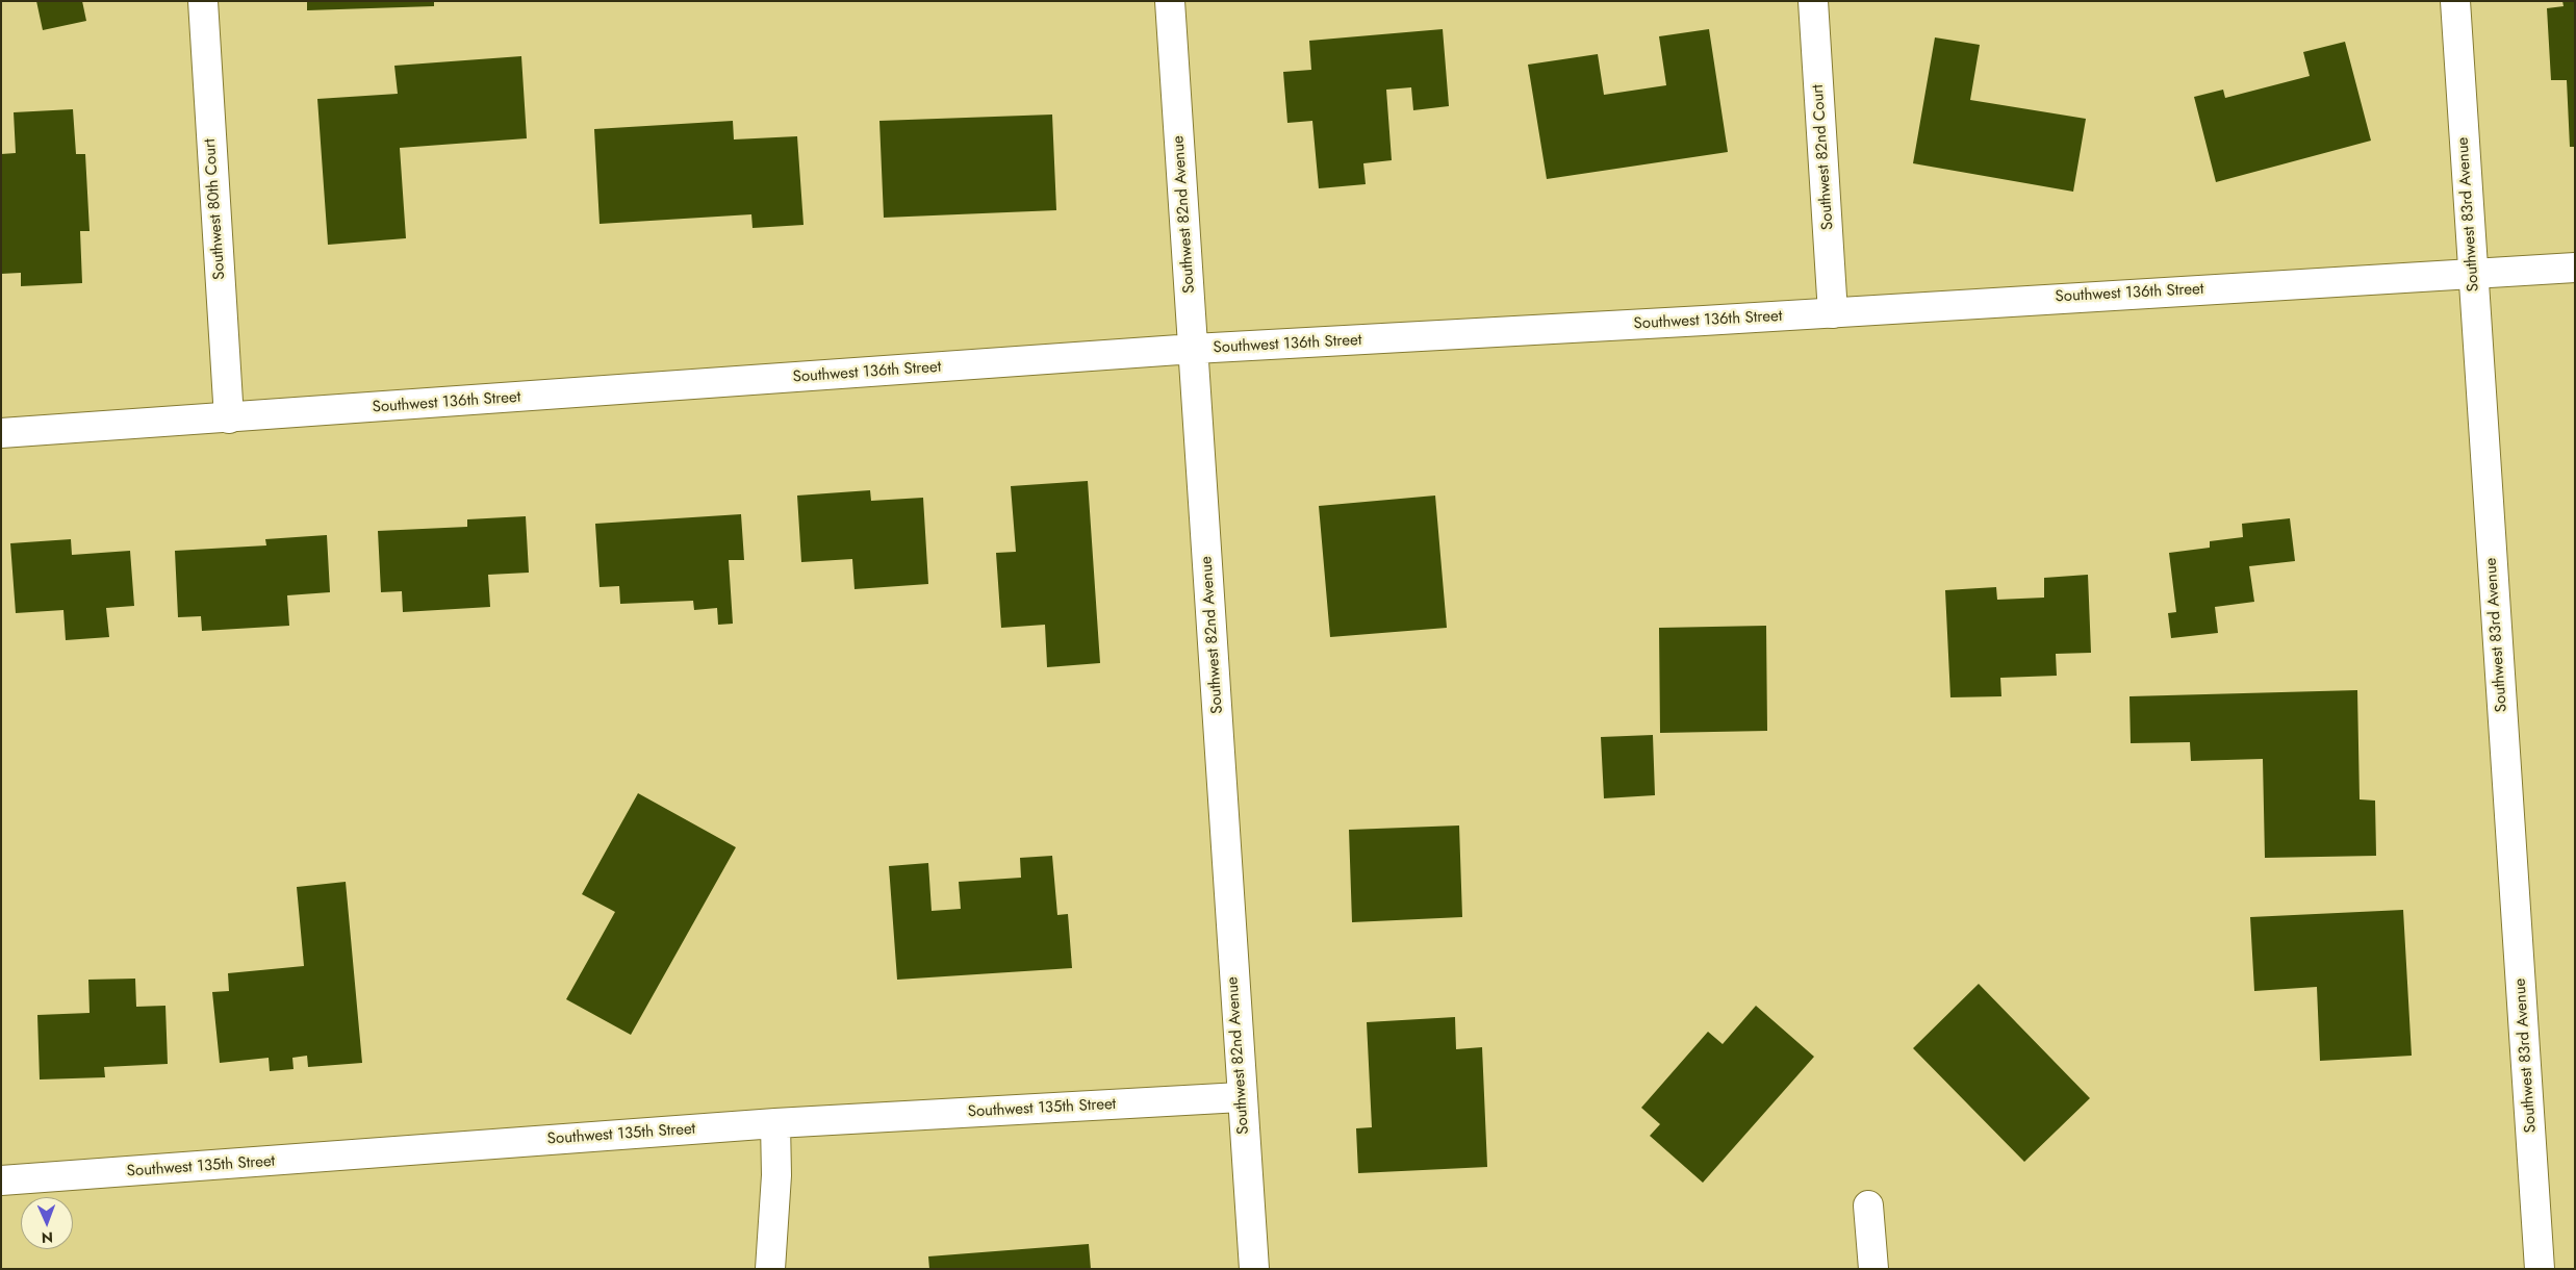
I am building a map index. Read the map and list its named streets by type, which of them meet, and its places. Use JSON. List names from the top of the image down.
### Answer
{
  "streets": {
    "street": [
      "Southwest 82nd Court",
      "Southwest 80th Court",
      "Southwest 82nd Avenue",
      "Southwest 83rd Avenue",
      "Southwest 136th Street",
      "Southwest 135th Street"
    ]
  },
  "crossings": [
    ["Southwest 82nd Court", "Southwest 136th Street"],
    ["Southwest 80th Court", "Southwest 136th Street"],
    ["Southwest 82nd Avenue", "Southwest 136th Street"],
    ["Southwest 82nd Avenue", "Southwest 135th Street"],
    ["Southwest 83rd Avenue", "Southwest 136th Street"]
  ],
  "north": "bottom"
}
